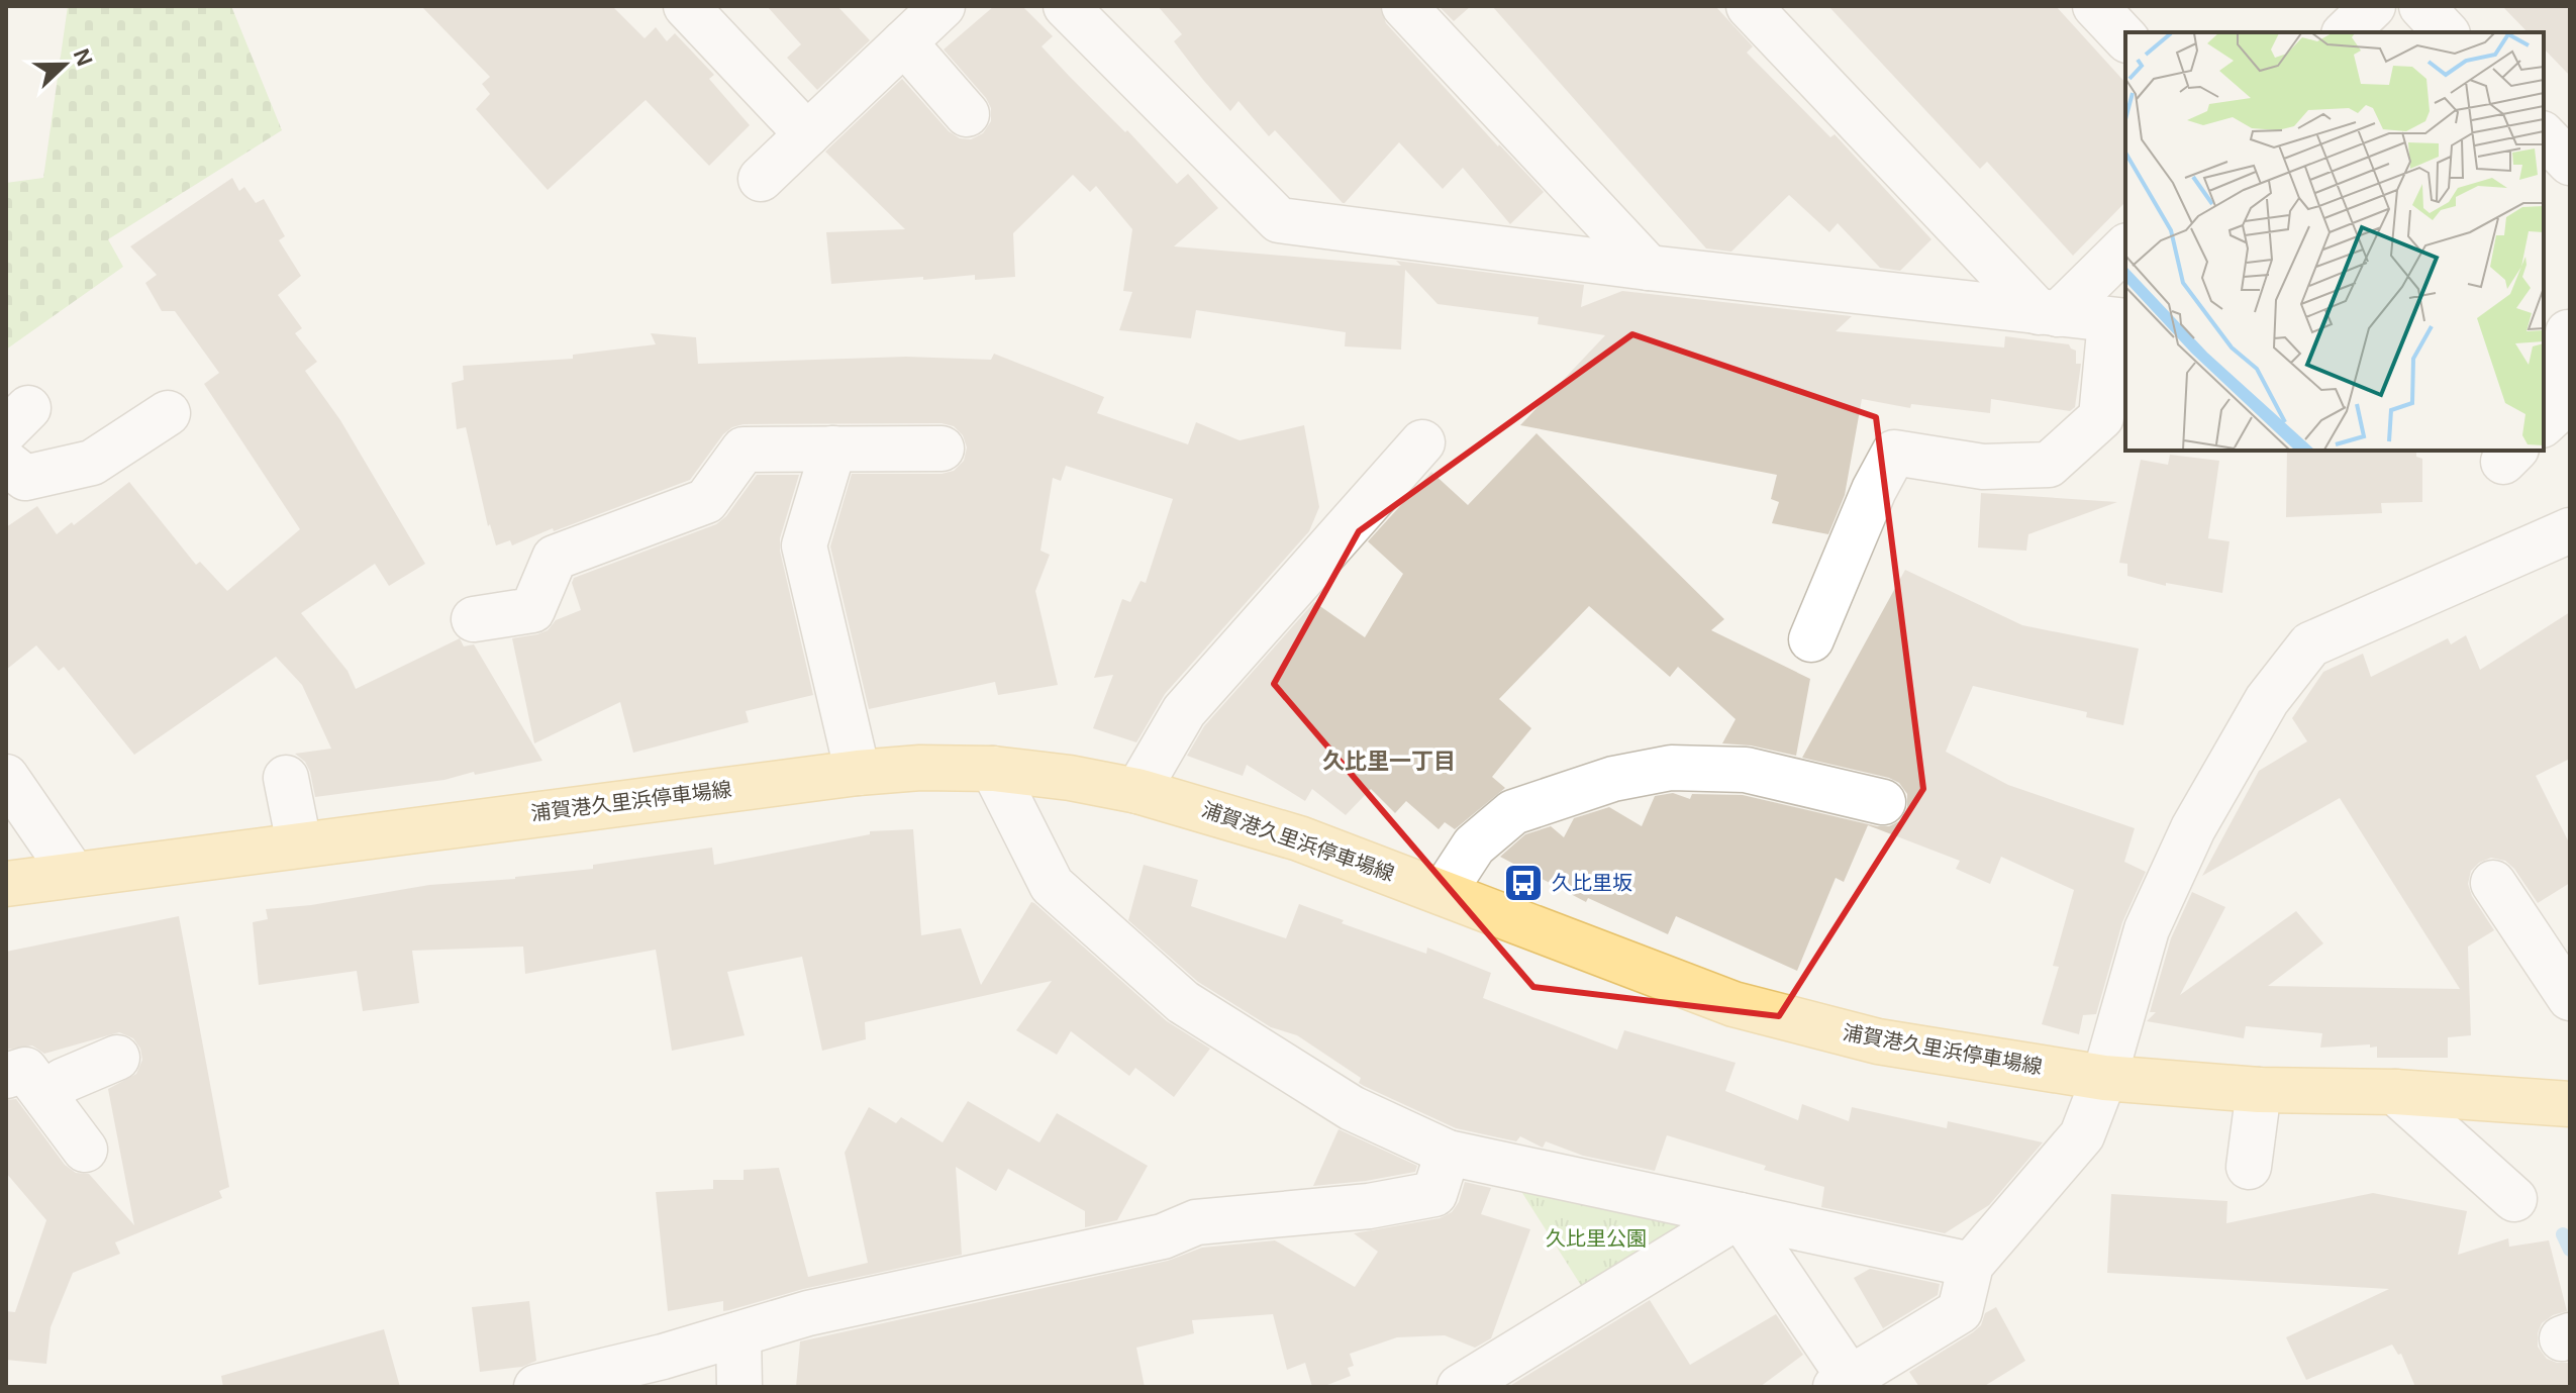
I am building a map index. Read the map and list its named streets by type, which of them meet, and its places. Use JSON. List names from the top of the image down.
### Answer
{
  "streets": {
    "main road": ["浦賀港久里浜停車場線"]
  },
  "districts": ["久比里一丁目"],
  "parks": ["久比里公園"],
  "places": {
    "bus stop": ["久比里坂"]
  },
  "north": "right"
}
